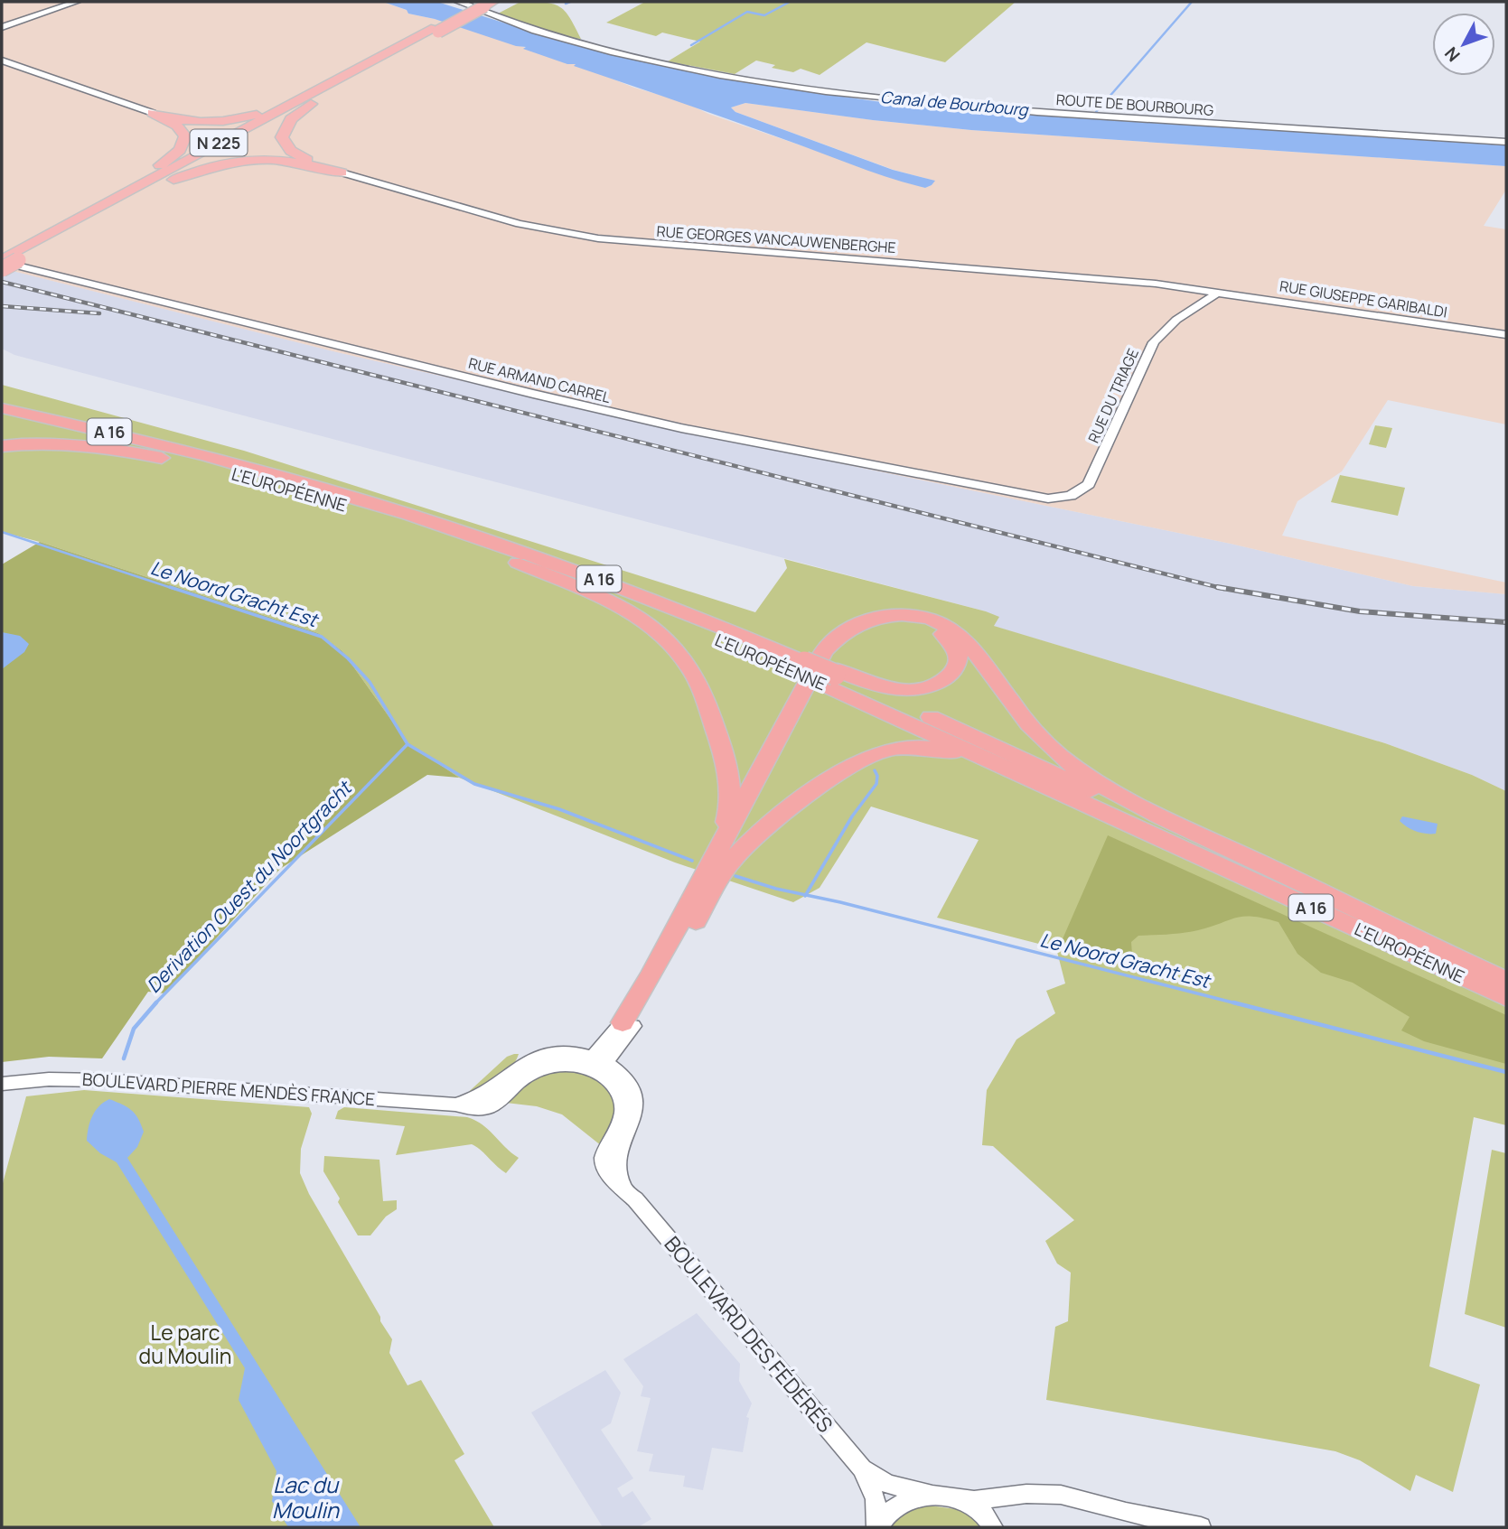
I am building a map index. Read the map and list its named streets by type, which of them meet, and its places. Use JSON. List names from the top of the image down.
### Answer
{
  "streets": {
    "highway": ["N 225", "A 16", "L'EUROPÉENNE"],
    "main road": ["ROUTE DE BOURBOURG"],
    "street": [
      "RUE GEORGES VANCAUWENBERGHE",
      "RUE GIUSEPPE GARIBALDI",
      "RUE ARMAND CARREL",
      "RUE DU TRIAGE",
      "BOULEVARD PIERRE MENDÈS FRANCE",
      "BOULEVARD DES FÉDÉRÉS"
    ]
  },
  "crossings": [
    ["N 225", "RUE ARMAND CARREL"],
    ["RUE GEORGES VANCAUWENBERGHE", "RUE GIUSEPPE GARIBALDI"],
    ["RUE GEORGES VANCAUWENBERGHE", "RUE DU TRIAGE"],
    ["RUE GIUSEPPE GARIBALDI", "RUE DU TRIAGE"],
    ["RUE ARMAND CARREL", "RUE DU TRIAGE"],
    ["BOULEVARD PIERRE MENDÈS FRANCE", "BOULEVARD DES FÉDÉRÉS"]
  ],
  "water": [
    "Canal de Bourbourg",
    "Le Noord Gracht Est",
    "Derivation Ouest du Noortgracht",
    "Lac du Moulin"
  ],
  "parks": ["Le parc du Moulin"],
  "north": "bottom left"
}
